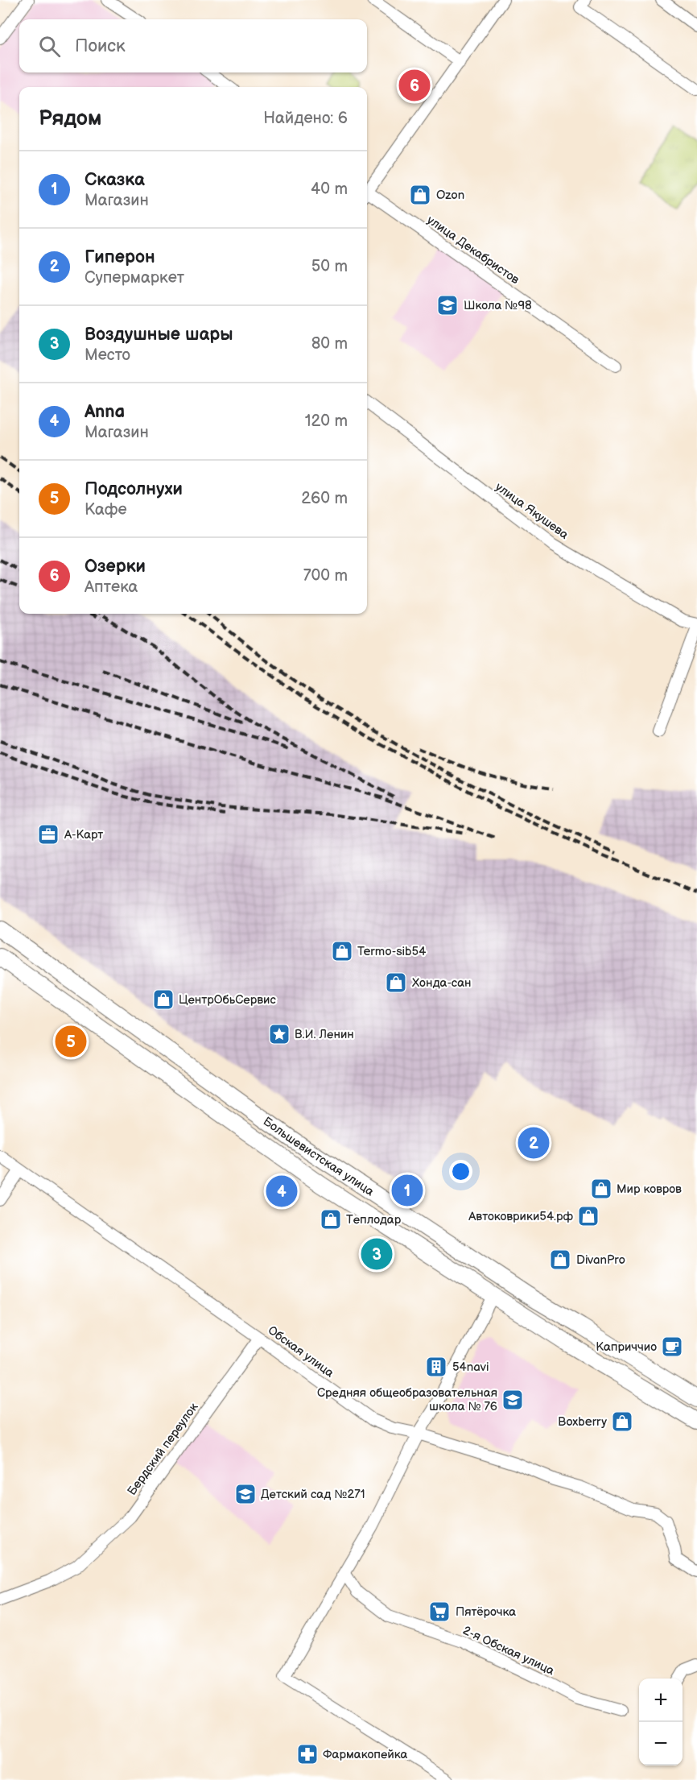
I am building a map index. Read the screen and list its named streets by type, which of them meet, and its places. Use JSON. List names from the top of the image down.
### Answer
{
  "streets": {
    "highway": ["Большевистская улица"],
    "street": [
      "улица Декабристов",
      "улица Якушева",
      "Обская улица",
      "Бердский переулок",
      "2-я Обская улица"
    ]
  },
  "crossings": [
    ["Обская улица", "Бердский переулок"]
  ],
  "places": {
    "shop": [
      "Ozon",
      "Termo-sib54",
      "Хонда-сан",
      "ЦентрОбьСервис",
      "Мир ковров",
      "Автоковрики54.рф",
      "Теплодар",
      "DivanPro",
      "Boxberry"
    ],
    "school or university": ["Школа №98", "Средняя общеобразовательная школа № 76", "Детский сад №271"],
    "office": ["А-Карт"],
    "place": ["В.И. Ленин"],
    "cafe": ["Каприччио"],
    "building": ["54navi"],
    "supermarket": ["Пятёрочка"],
    "pharmacy": ["Фармакопейка"]
  },
  "page": {
    "search": "Поиск",
    "pins": [
      "6",
      "5",
      "2",
      "1",
      "4",
      "3"
    ],
    "heading": ["Рядом", "Найдено: 6"],
    "list": [
      {
        "mark": "1",
        "name": "Сказка",
        "note": "Магазин",
        "value": "40 m"
      },
      {
        "mark": "2",
        "name": "Гиперон",
        "note": "Супермаркет",
        "value": "50 m"
      },
      {
        "mark": "3",
        "name": "Воздушные шары",
        "note": "Место",
        "value": "80 m"
      },
      {
        "mark": "4",
        "name": "Anna",
        "note": "Магазин",
        "value": "120 m"
      },
      {
        "mark": "5",
        "name": "Подсолнухи",
        "note": "Кафе",
        "value": "260 m"
      },
      {
        "mark": "6",
        "name": "Озерки",
        "note": "Аптека",
        "value": "700 m"
      }
    ],
    "map_buttons": ["+", "−"]
  }
}
